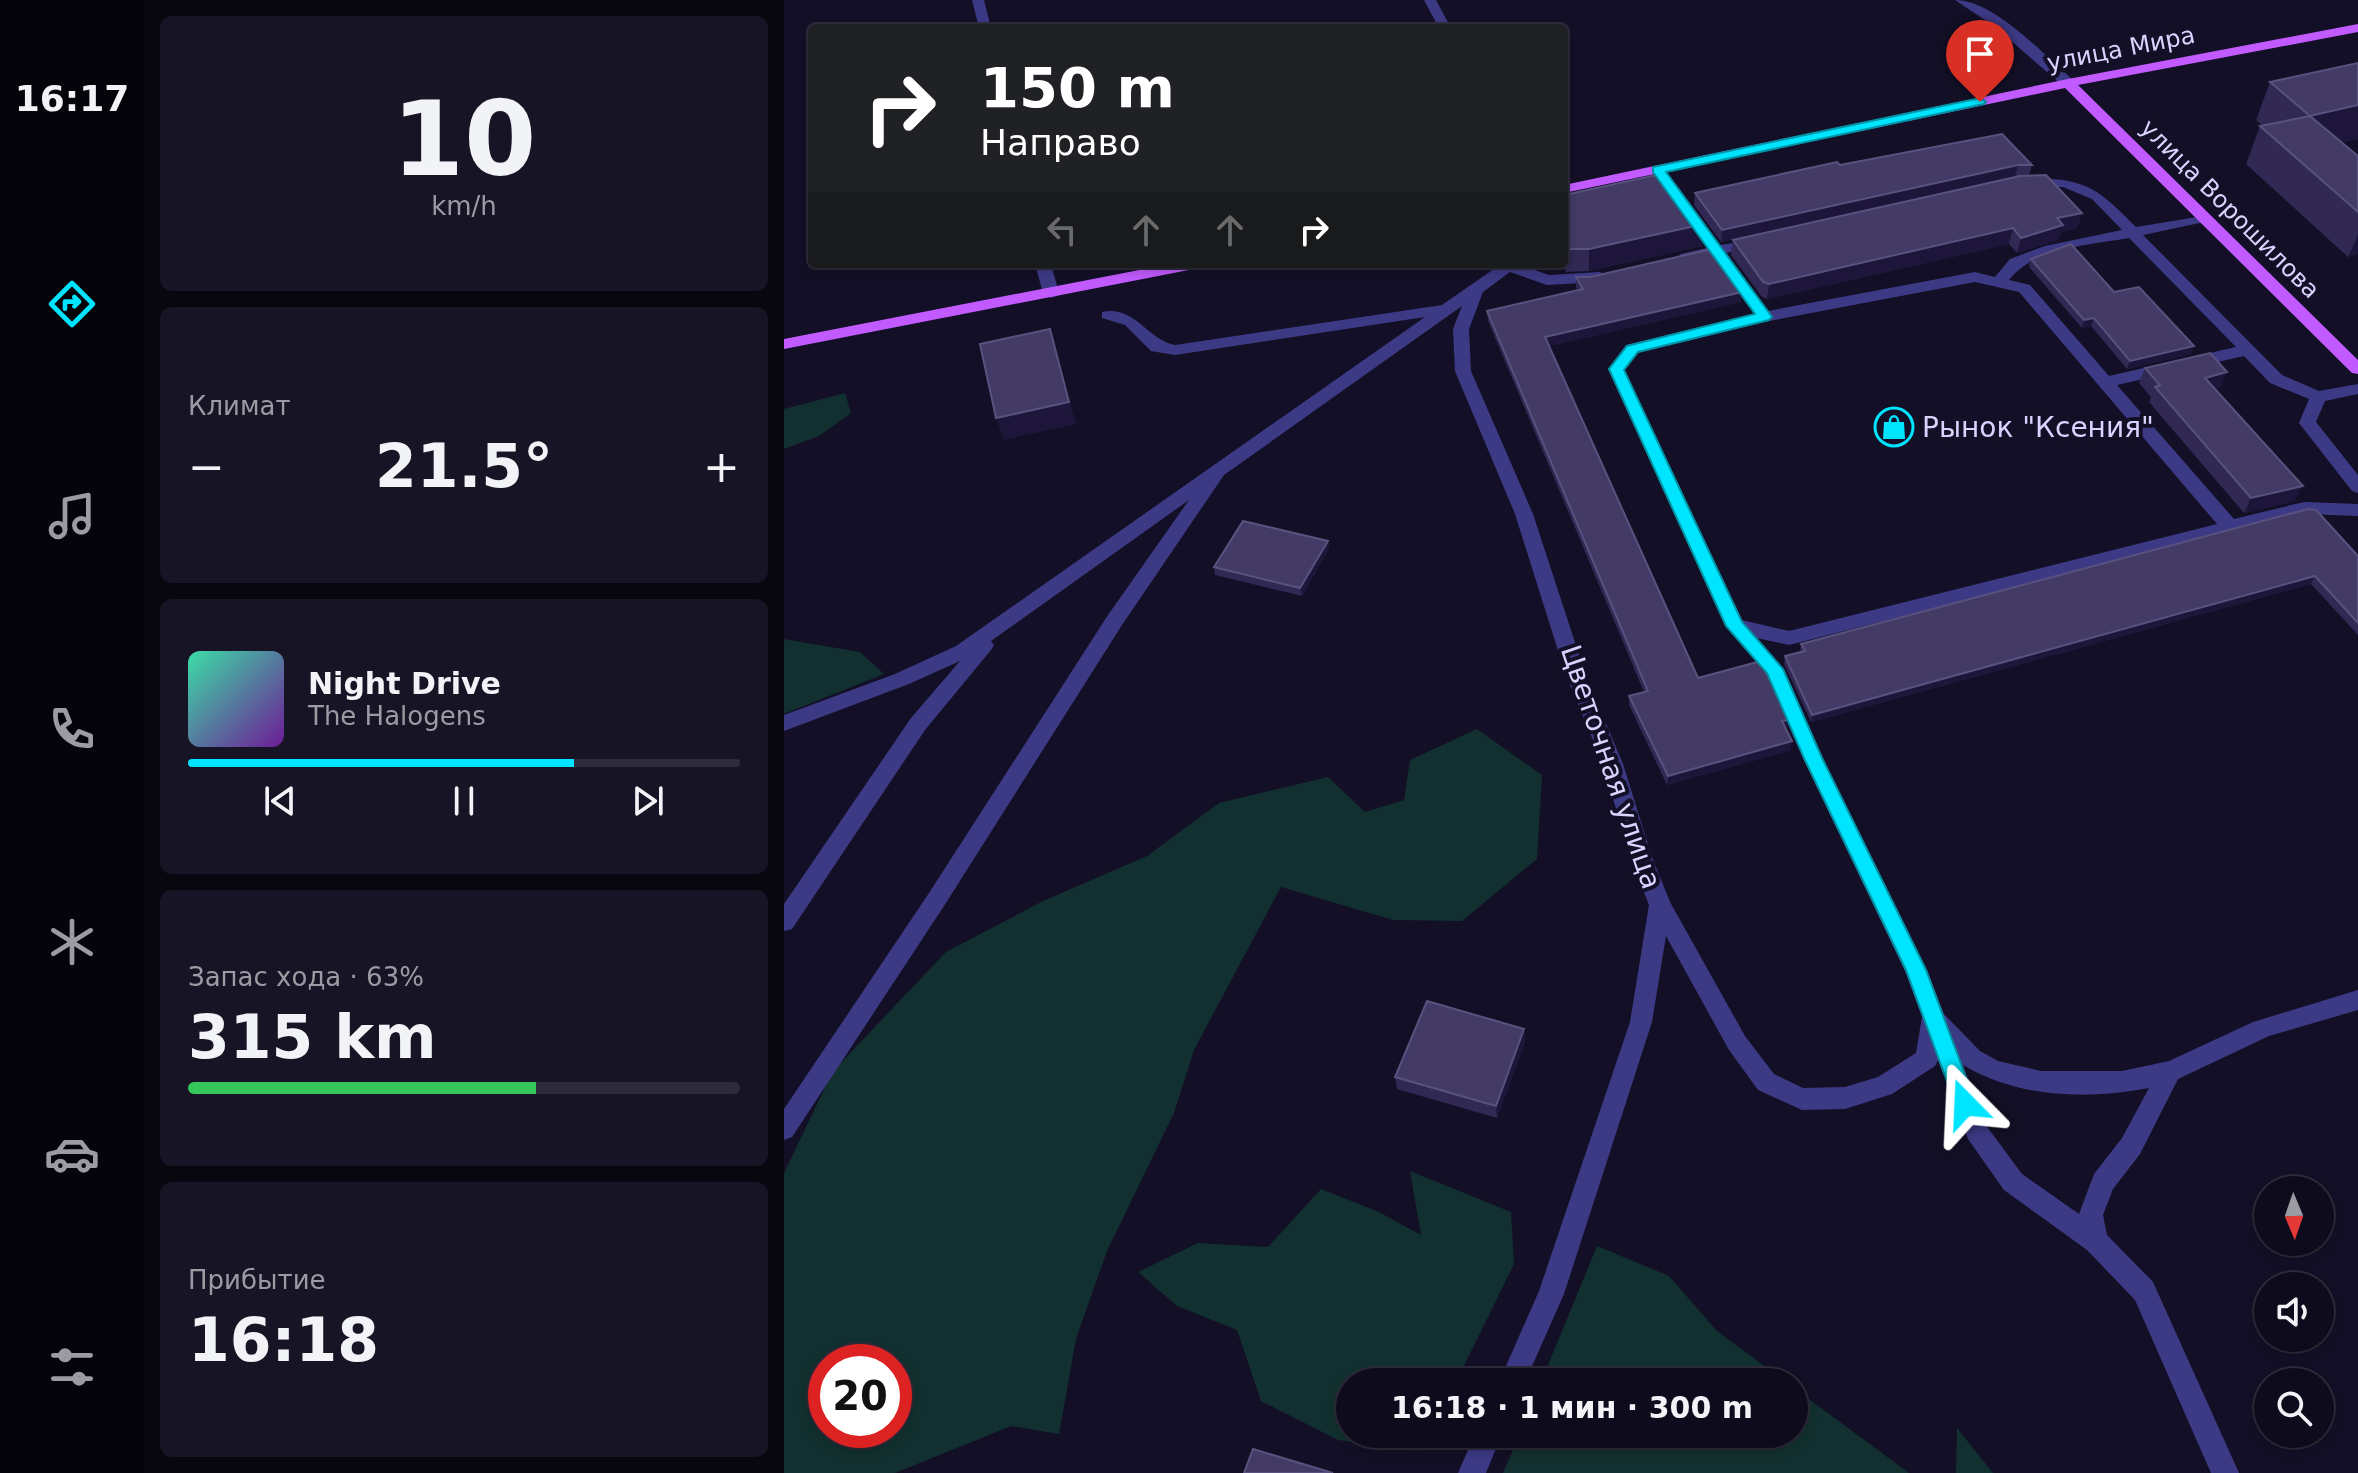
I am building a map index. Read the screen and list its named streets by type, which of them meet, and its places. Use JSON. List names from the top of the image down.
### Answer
{
  "streets": {
    "main road": ["улица Мира", "улица Ворошилова"],
    "street": ["Цветочная улица"]
  },
  "crossings": [
    ["улица Мира", "улица Ворошилова"]
  ],
  "places": {
    "shop": ["Рынок \"Ксения\""]
  },
  "north": "bottom",
  "page": {
    "tabs": "16:17",
    "tile": [
      ["10", "km/h"],
      "Климат",
      ["Запас хода · 63%", "315 km"],
      ["Прибытие", "16:18"]
    ],
    "turn": ["150 m", "Направо"],
    "heat": ["−", "21.5°", "+"],
    "song": ["Night Drive", "The Halogens"],
    "limit": "20",
    "trip": "16:18 · 1 мин · 300 m"
  }
}
